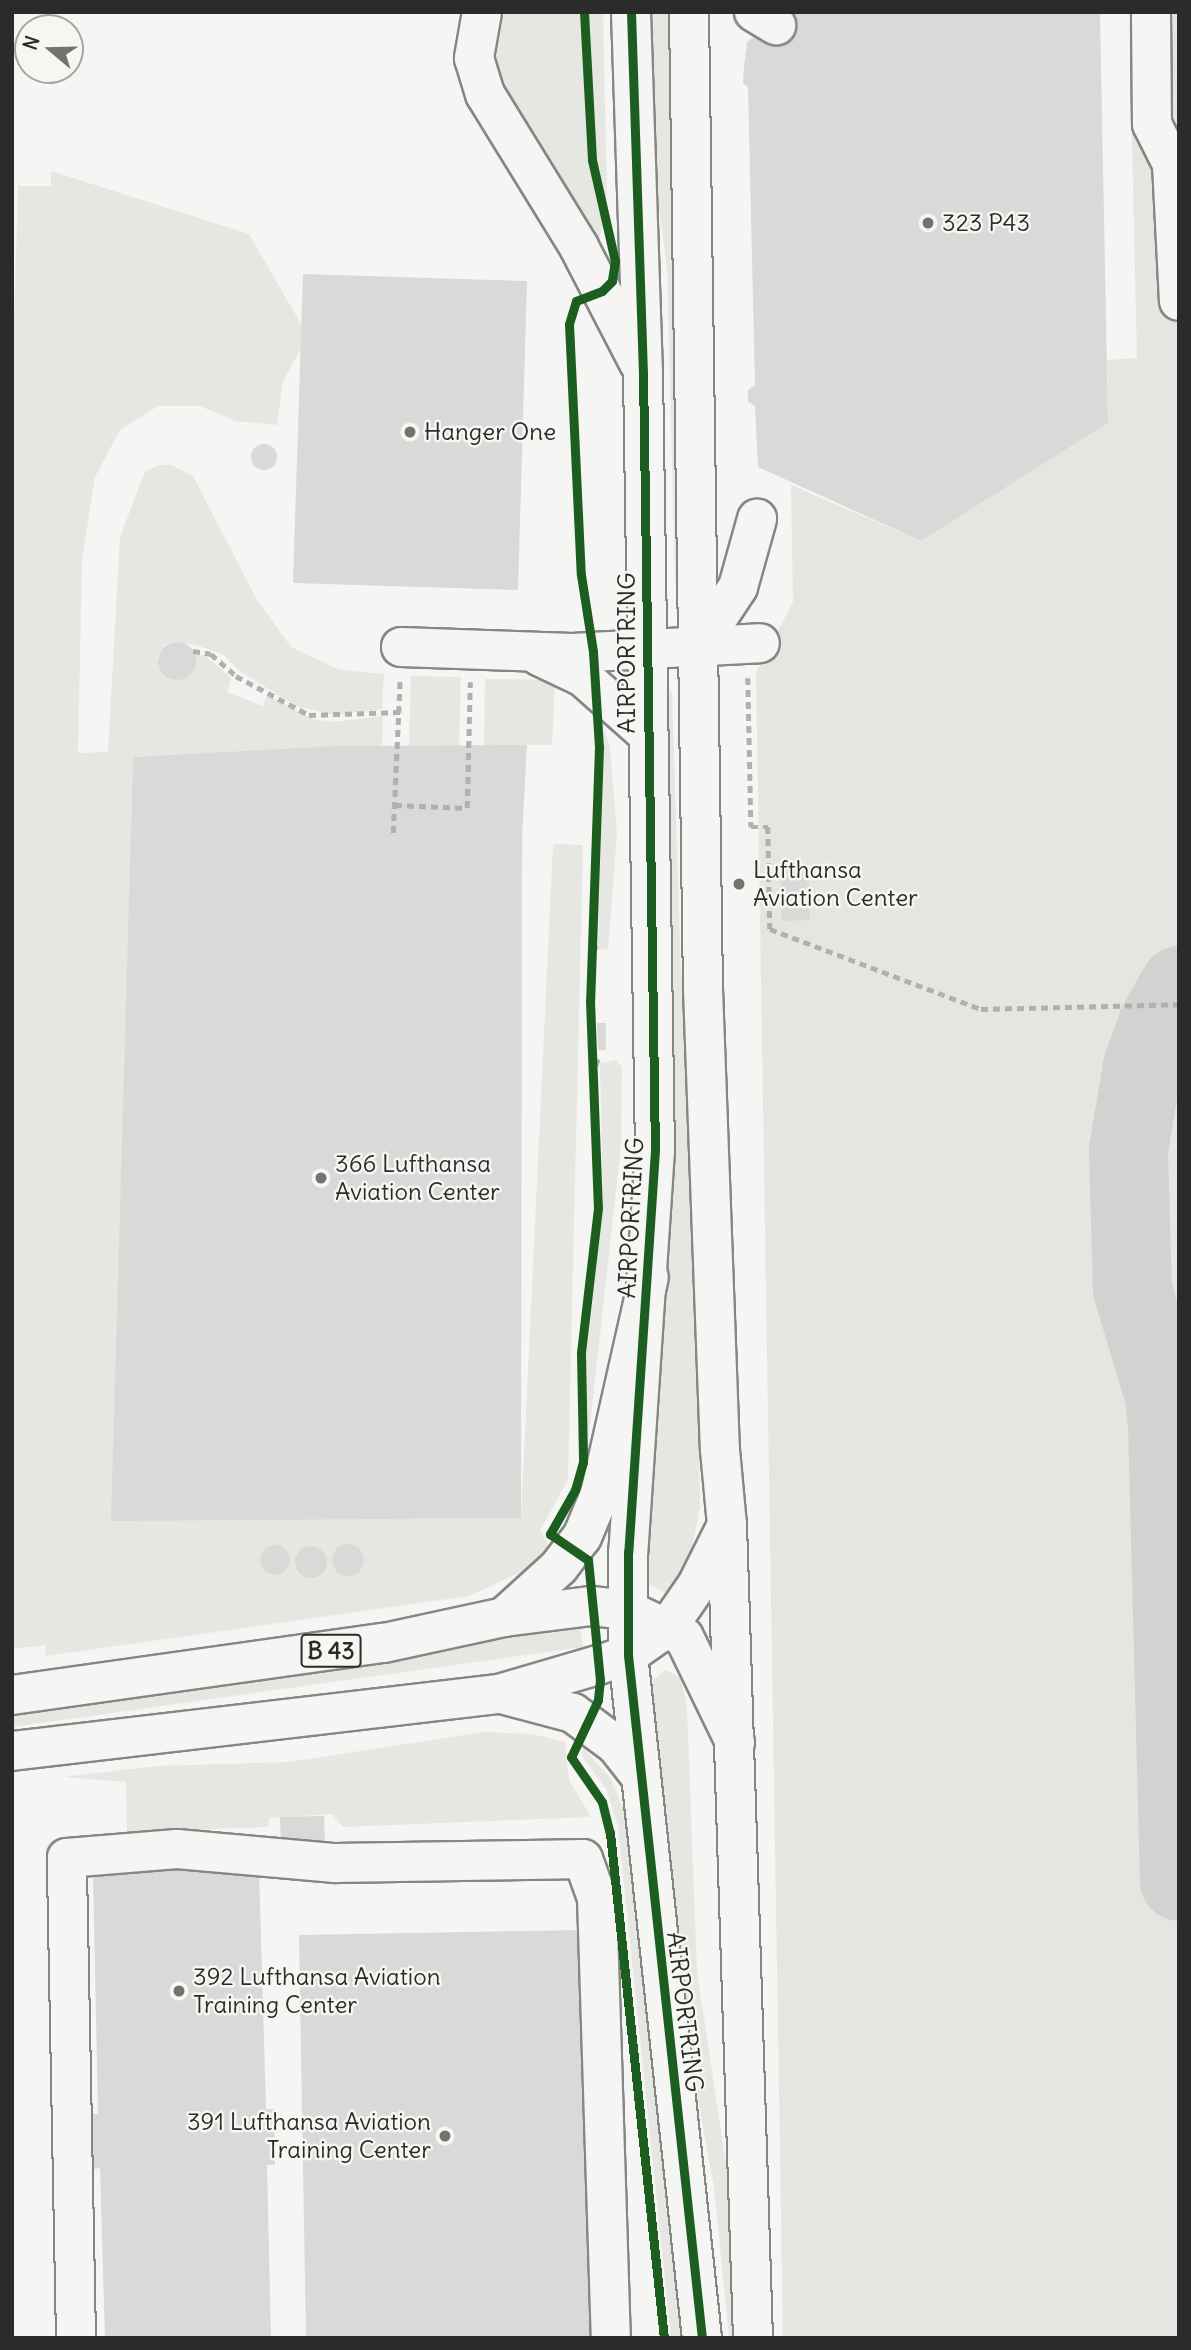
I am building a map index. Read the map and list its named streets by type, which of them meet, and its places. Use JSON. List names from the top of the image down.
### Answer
{
  "streets": {
    "main road": ["AIRPORTRING", "B 43"]
  },
  "crossings": [
    ["AIRPORTRING", "B 43"]
  ],
  "places": [
    "323 P43",
    "Hanger One",
    "Lufthansa Aviation Center",
    "366 Lufthansa Aviation Center",
    "392 Lufthansa Aviation Training Center",
    "391 Lufthansa Aviation Training Center"
  ],
  "north": "left"
}
